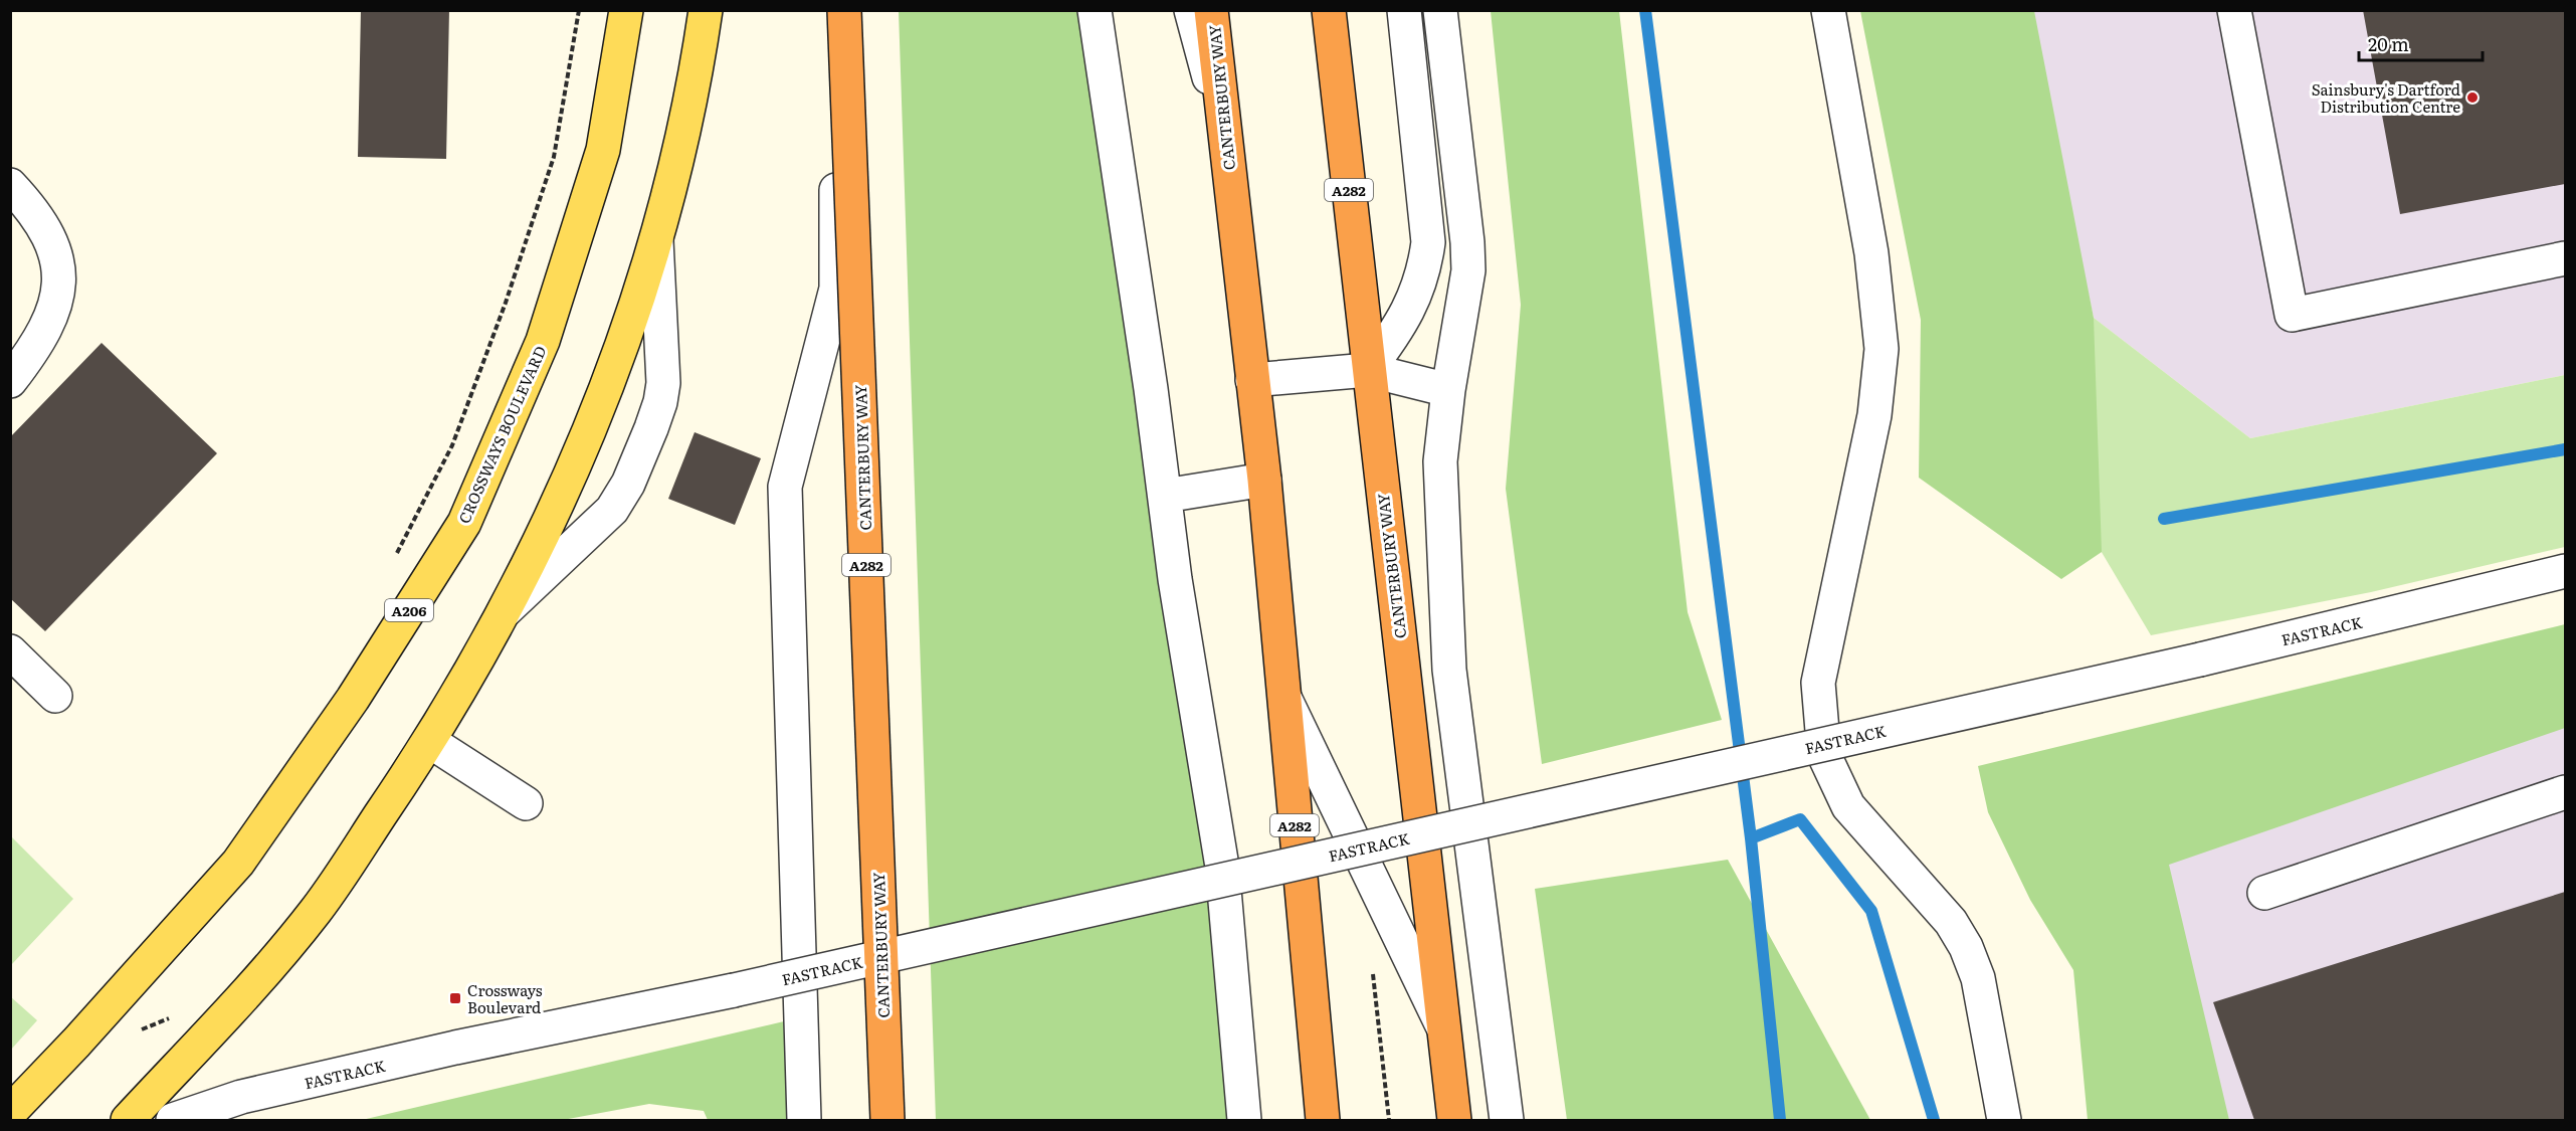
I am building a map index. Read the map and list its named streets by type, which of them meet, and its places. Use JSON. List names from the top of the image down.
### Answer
{
  "streets": {
    "highway": ["CANTERBURY WAY", "A282"],
    "main road": ["CROSSWAYS BOULEVARD", "A206"],
    "lane": ["FASTRACK"]
  },
  "places": {
    "other": ["Sainsbury's Dartford Distribution Centre"],
    "transit": ["Crossways Boulevard"]
  },
  "scale_bar": "20 m"
}
